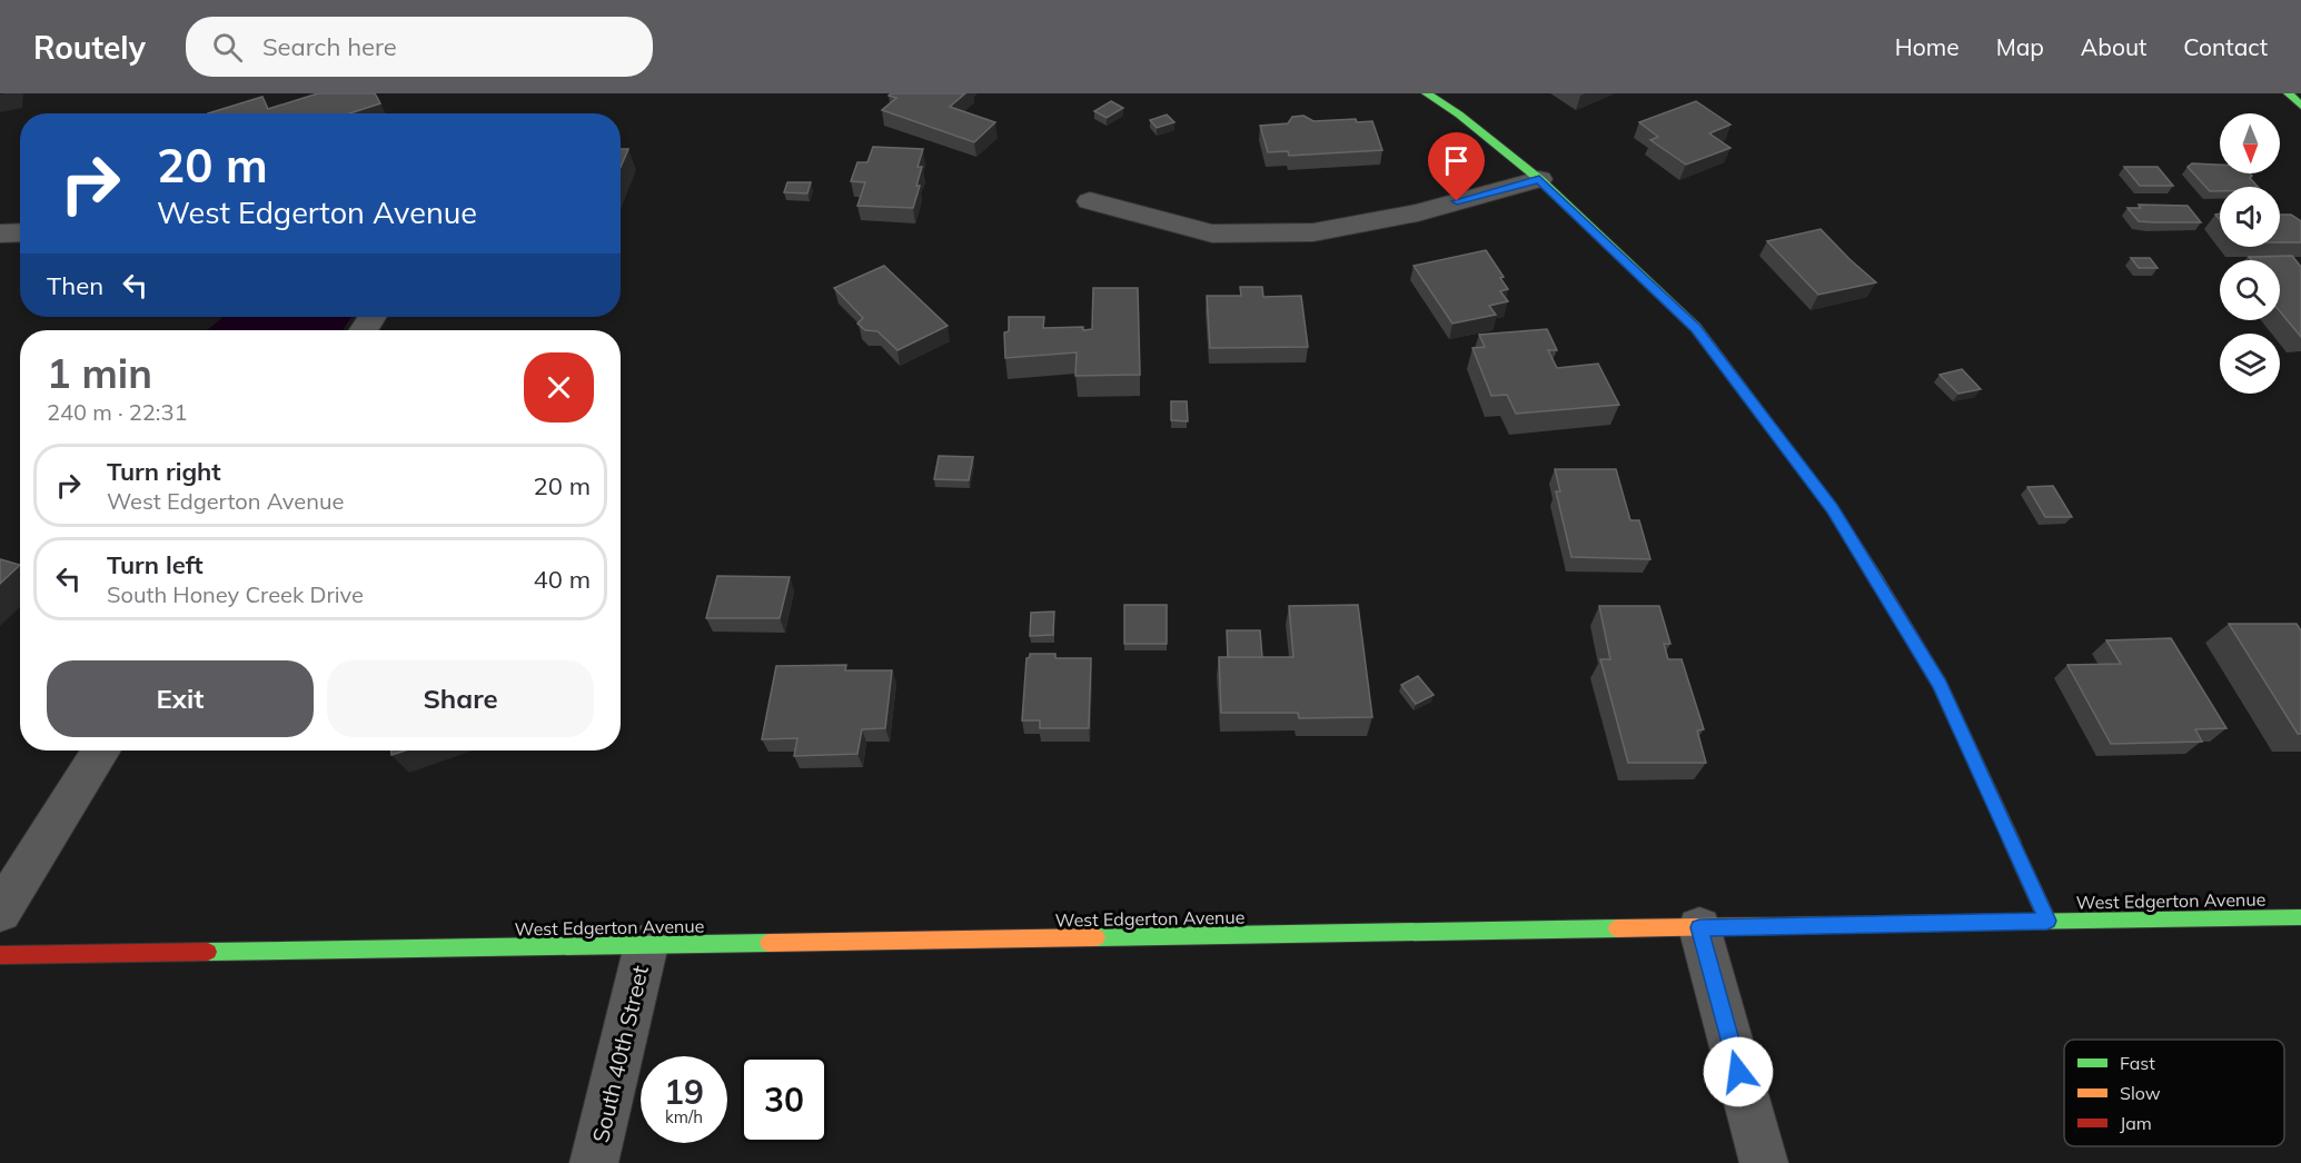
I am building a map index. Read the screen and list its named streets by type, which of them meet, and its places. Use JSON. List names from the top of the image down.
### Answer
{
  "streets": {
    "street": ["West Edgerton Avenue", "South 40th Street"]
  },
  "crossings": [
    ["West Edgerton Avenue", "South 40th Street"]
  ],
  "legend": ["Fast", "Slow", "Jam"],
  "north": "bottom",
  "page": {
    "header": "Routely",
    "search": "Search here",
    "nav": [
      "Home",
      "Map",
      "About",
      "Contact"
    ],
    "turn": ["20 m", "West Edgerton Avenue"],
    "then": "Then",
    "heading": ["1 min", "240 m · 22:31"],
    "list": [
      {
        "name": "Turn right",
        "note": "West Edgerton Avenue",
        "value": "20 m"
      },
      {
        "name": "Turn left",
        "note": "South Honey Creek Drive",
        "value": "40 m"
      }
    ],
    "buttons": ["Exit", "Share"],
    "speed": "19 km/h",
    "limit": "30"
  }
}
